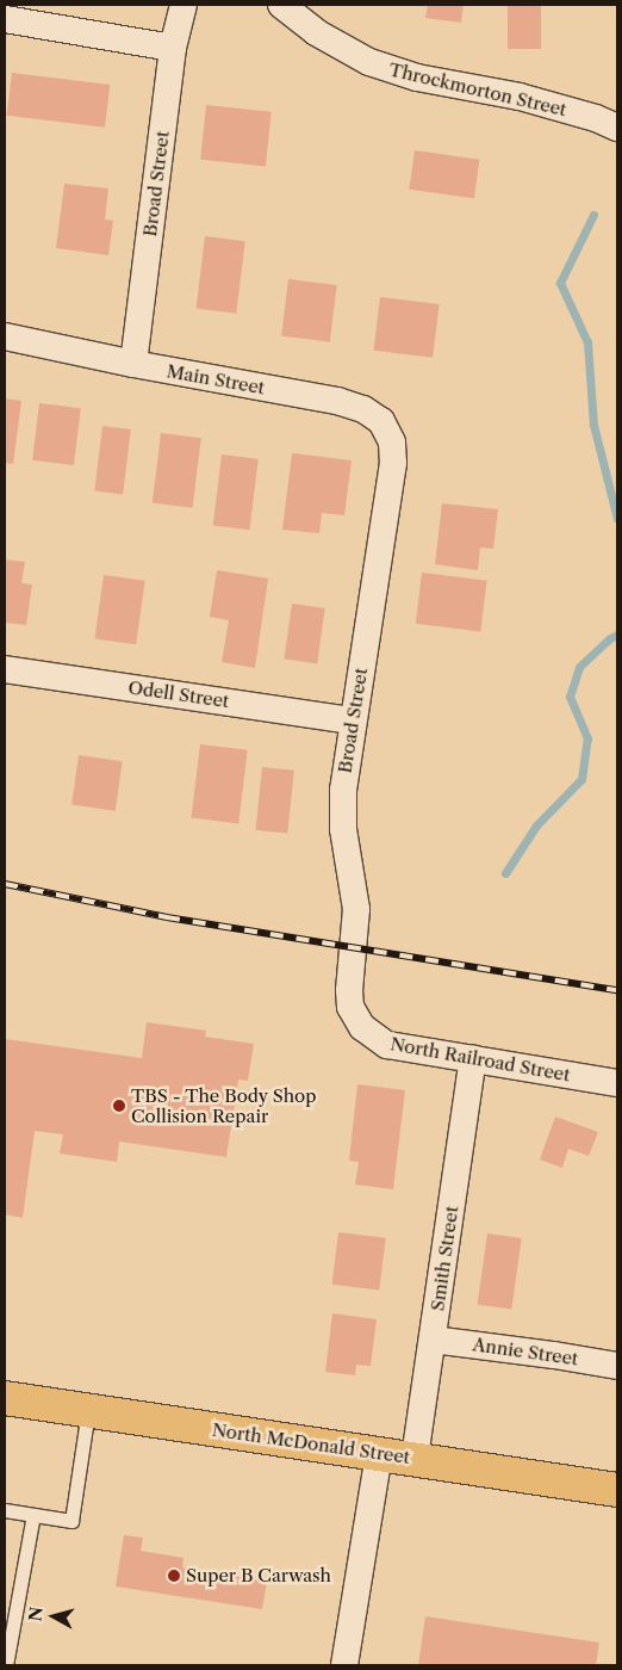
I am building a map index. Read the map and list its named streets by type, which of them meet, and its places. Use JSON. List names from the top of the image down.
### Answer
{
  "streets": {
    "main road": ["North McDonald Street"],
    "street": [
      "Throckmorton Street",
      "Broad Street",
      "Main Street",
      "Odell Street",
      "North Railroad Street",
      "Smith Street",
      "Annie Street"
    ]
  },
  "crossings": [
    ["Broad Street", "Main Street"],
    ["Broad Street", "Odell Street"],
    ["Broad Street", "North Railroad Street"],
    ["North Railroad Street", "Smith Street"],
    ["Smith Street", "Annie Street"],
    ["Smith Street", "North McDonald Street"]
  ],
  "places": ["TBS - The Body Shop Collision Repair", "Super B Carwash"],
  "north": "left"
}
